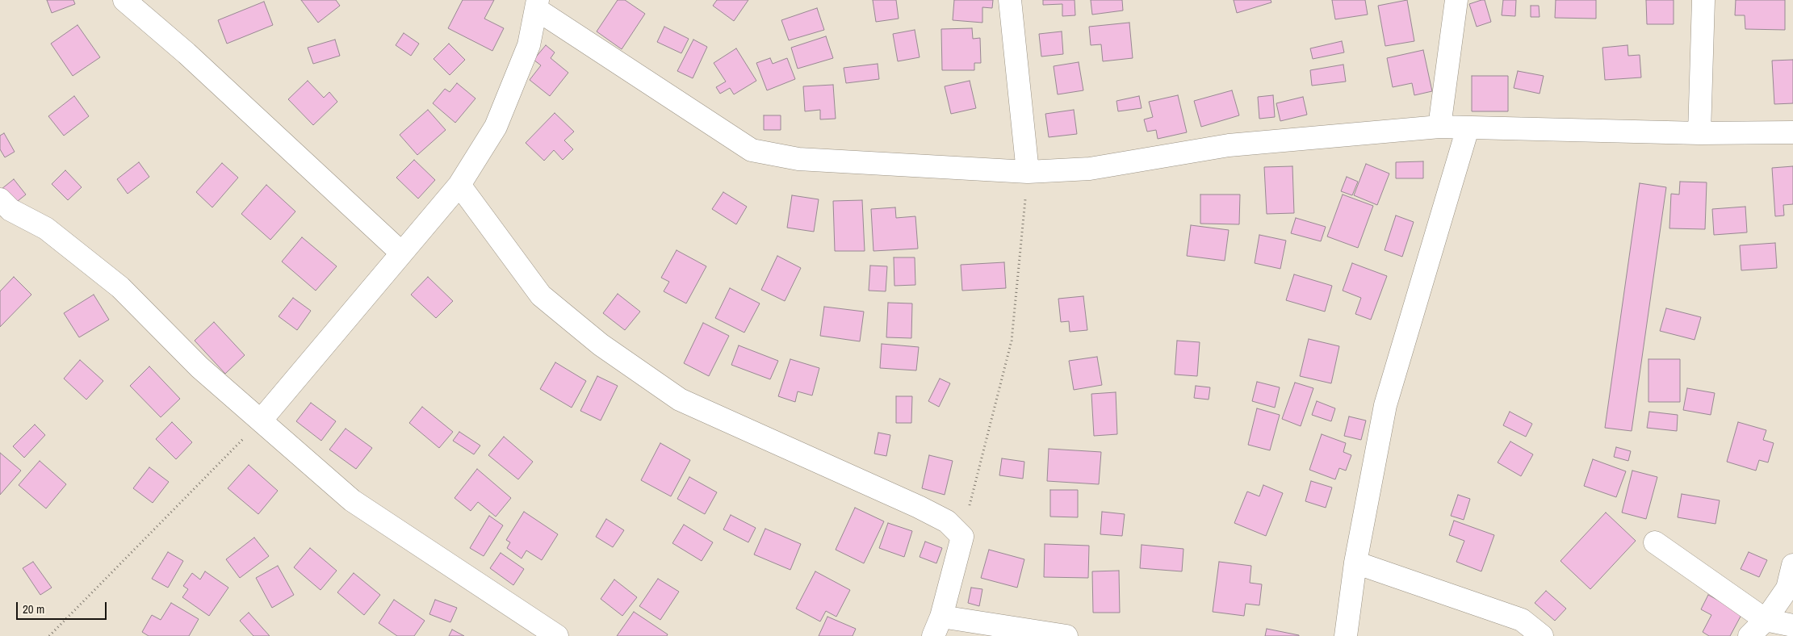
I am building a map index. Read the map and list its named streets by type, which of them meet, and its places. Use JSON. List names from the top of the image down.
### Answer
{
  "scale_bar": "20 m"
}
